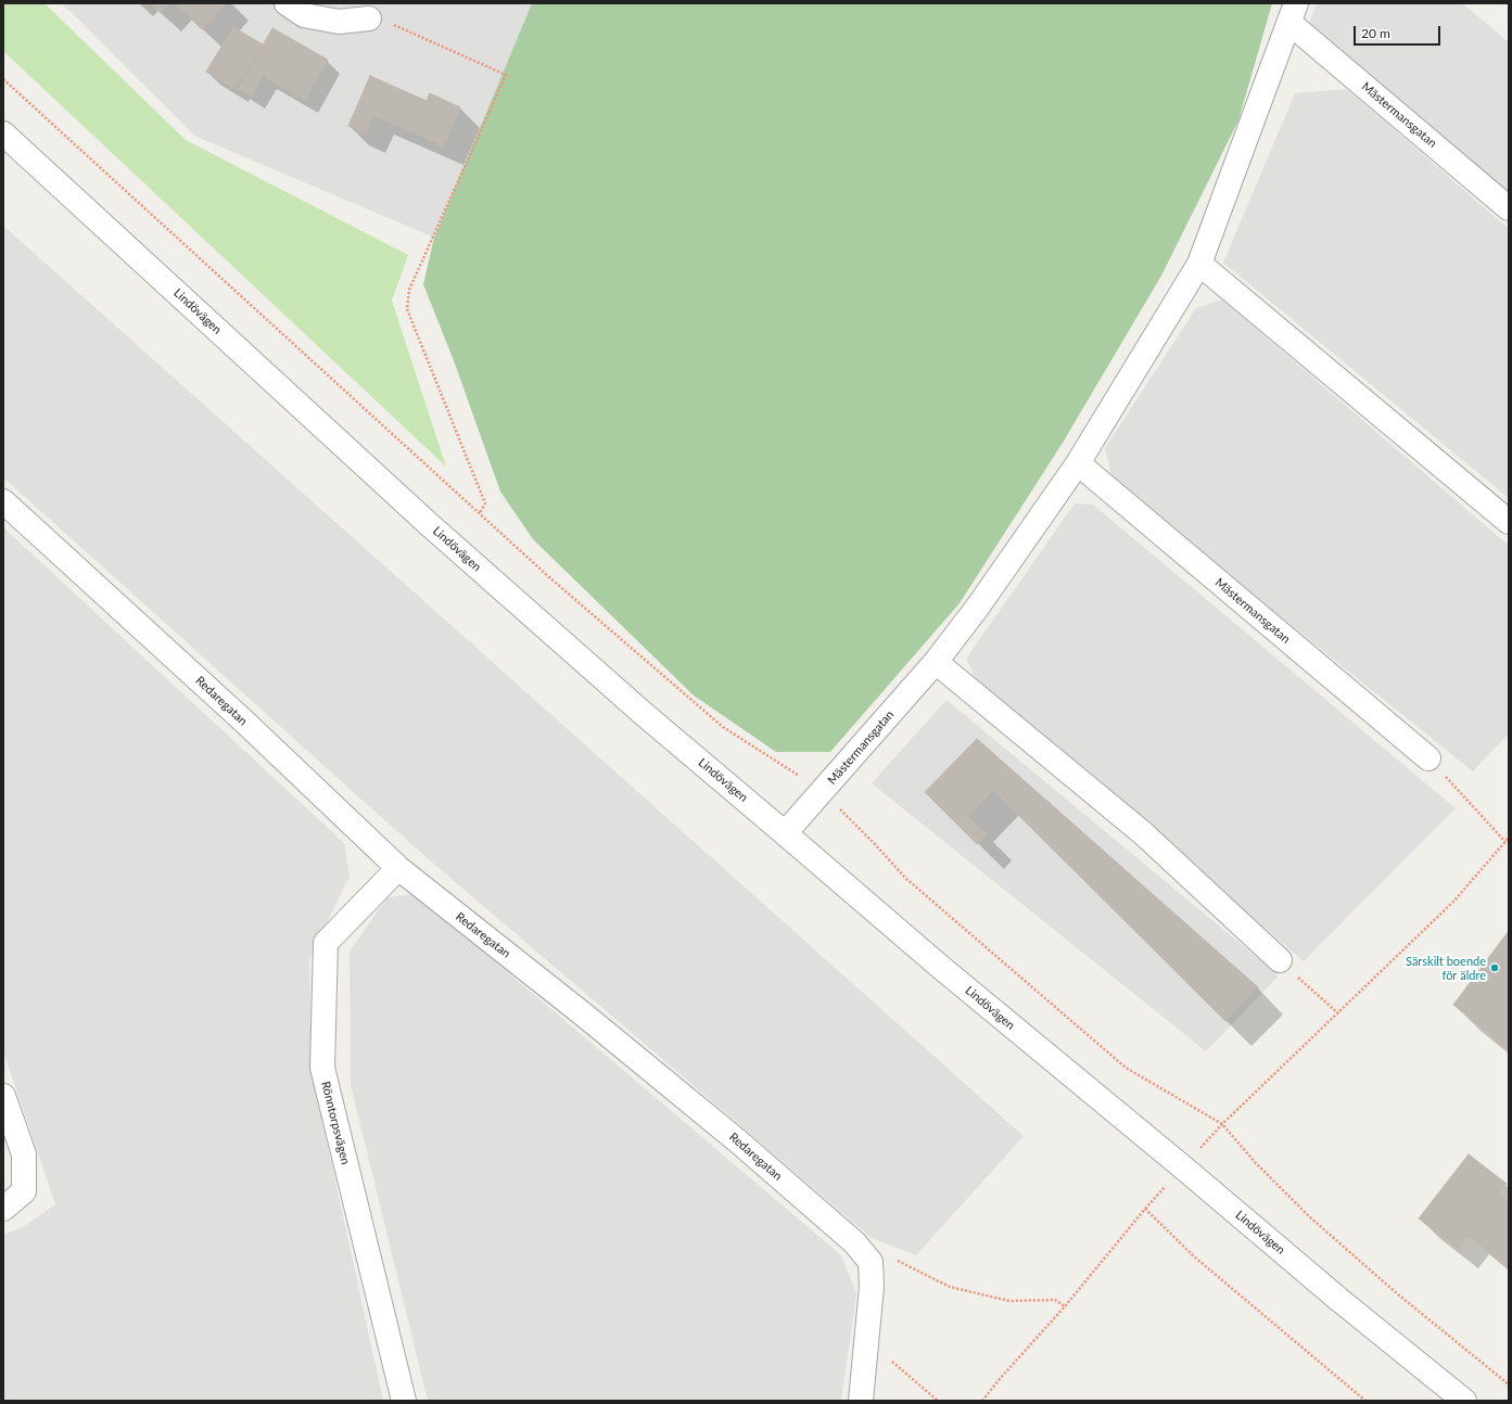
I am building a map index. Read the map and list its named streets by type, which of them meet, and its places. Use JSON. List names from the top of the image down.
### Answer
{
  "streets": {
    "street": [
      "Mästermansgatan",
      "Lindövägen",
      "Redaregatan",
      "Rönntorpsvägen"
    ]
  },
  "crossings": [
    ["Mästermansgatan", "Lindövägen"],
    ["Redaregatan", "Rönntorpsvägen"]
  ],
  "places": ["Särskilt boende för äldre"],
  "scale_bar": "20 m"
}
